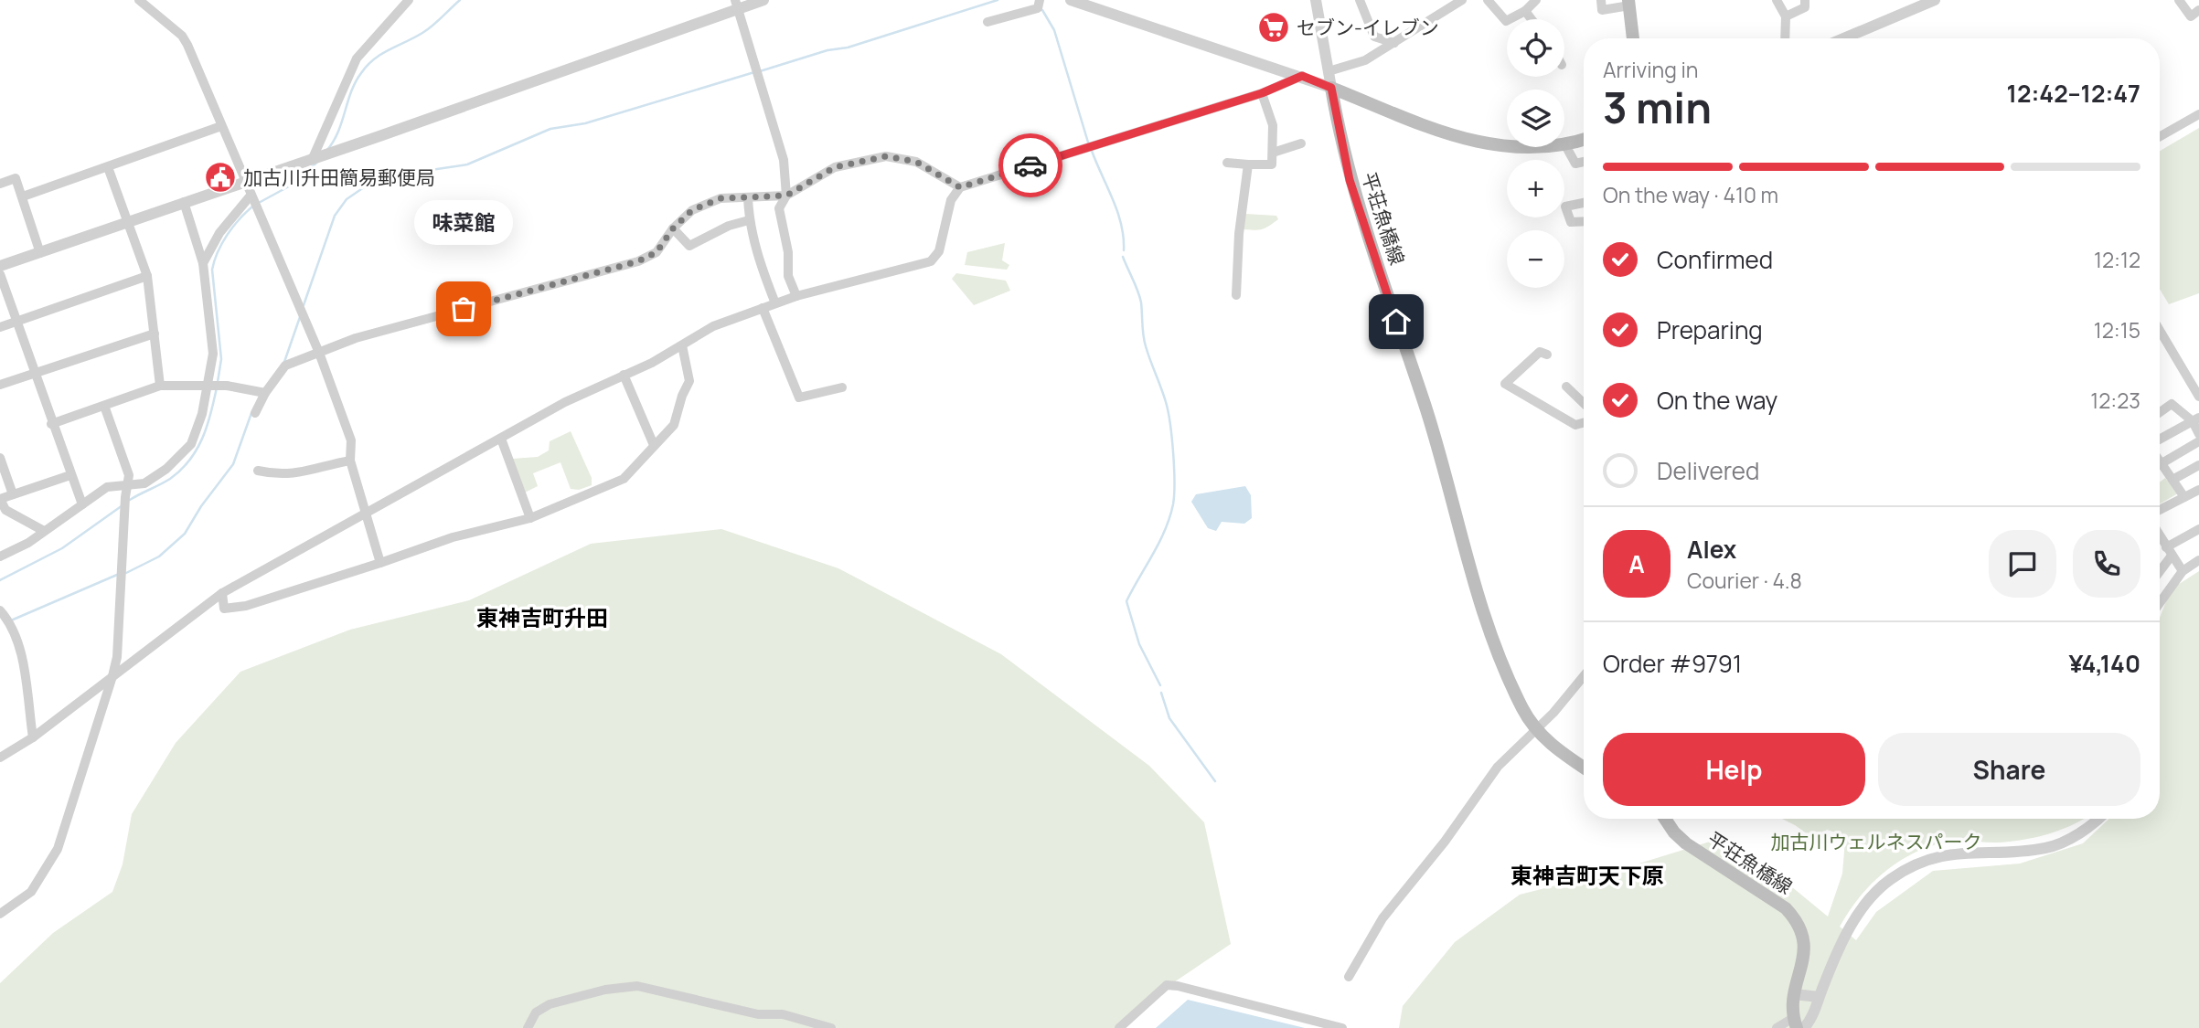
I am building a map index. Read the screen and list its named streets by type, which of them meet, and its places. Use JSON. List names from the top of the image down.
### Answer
{
  "streets": {
    "main road": ["平荘魚橋線"]
  },
  "districts": ["東神吉町升田", "東神吉町天下原"],
  "parks": ["加古川ウェルネスパーク"],
  "places": {
    "supermarket": ["セブン-イレブン"],
    "public building": ["加古川升田簡易郵便局"],
    "other": ["味菜館"]
  },
  "page": {
    "map_buttons": ["+", "−"],
    "heading": ["3 min", "Arriving in", "12:42–12:47"],
    "panel": [
      "Alex",
      "Courier · 4.8",
      "Order #9791",
      "¥4,140"
    ],
    "bar": "On the way · 410 m",
    "bubble": "味菜館",
    "list": [
      ["Confirmed", "12:12"],
      ["Preparing", "12:15"],
      ["On the way", "12:23"],
      "Delivered"
    ],
    "round": "A",
    "buttons": ["Help", "Share"]
  }
}
